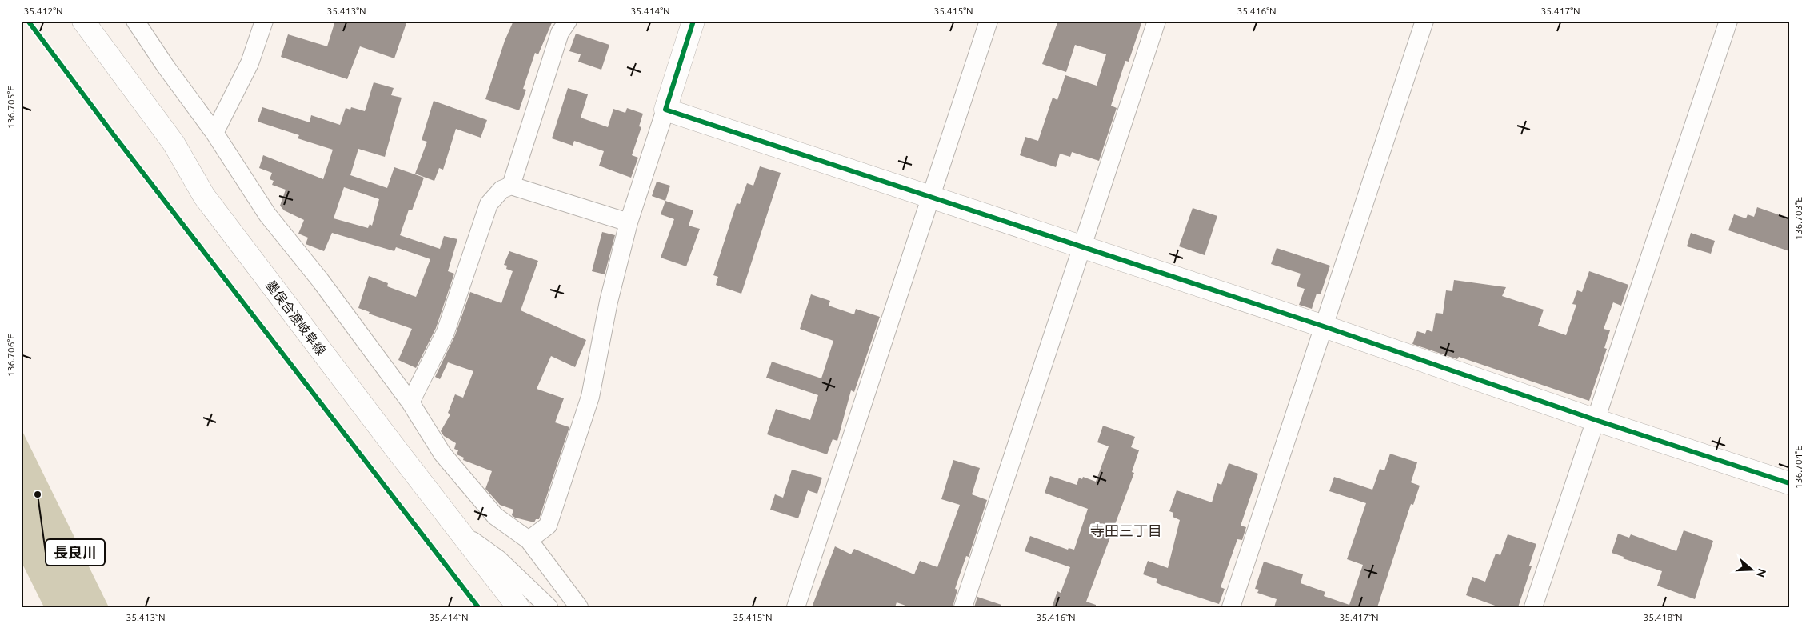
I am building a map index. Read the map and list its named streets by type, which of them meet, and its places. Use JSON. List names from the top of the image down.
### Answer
{
  "streets": {
    "street": ["墨俣合渡岐阜線"]
  },
  "districts": ["寺田三丁目"],
  "places": ["長良川"],
  "north": "right",
  "coordinates": [
    "35.412°N",
    "35.413°N",
    "35.414°N",
    "35.415°N",
    "35.416°N",
    "35.417°N",
    "136.705°E",
    "136.703°E",
    "136.706°E",
    "136.704°E",
    "35.418°N"
  ]
}
